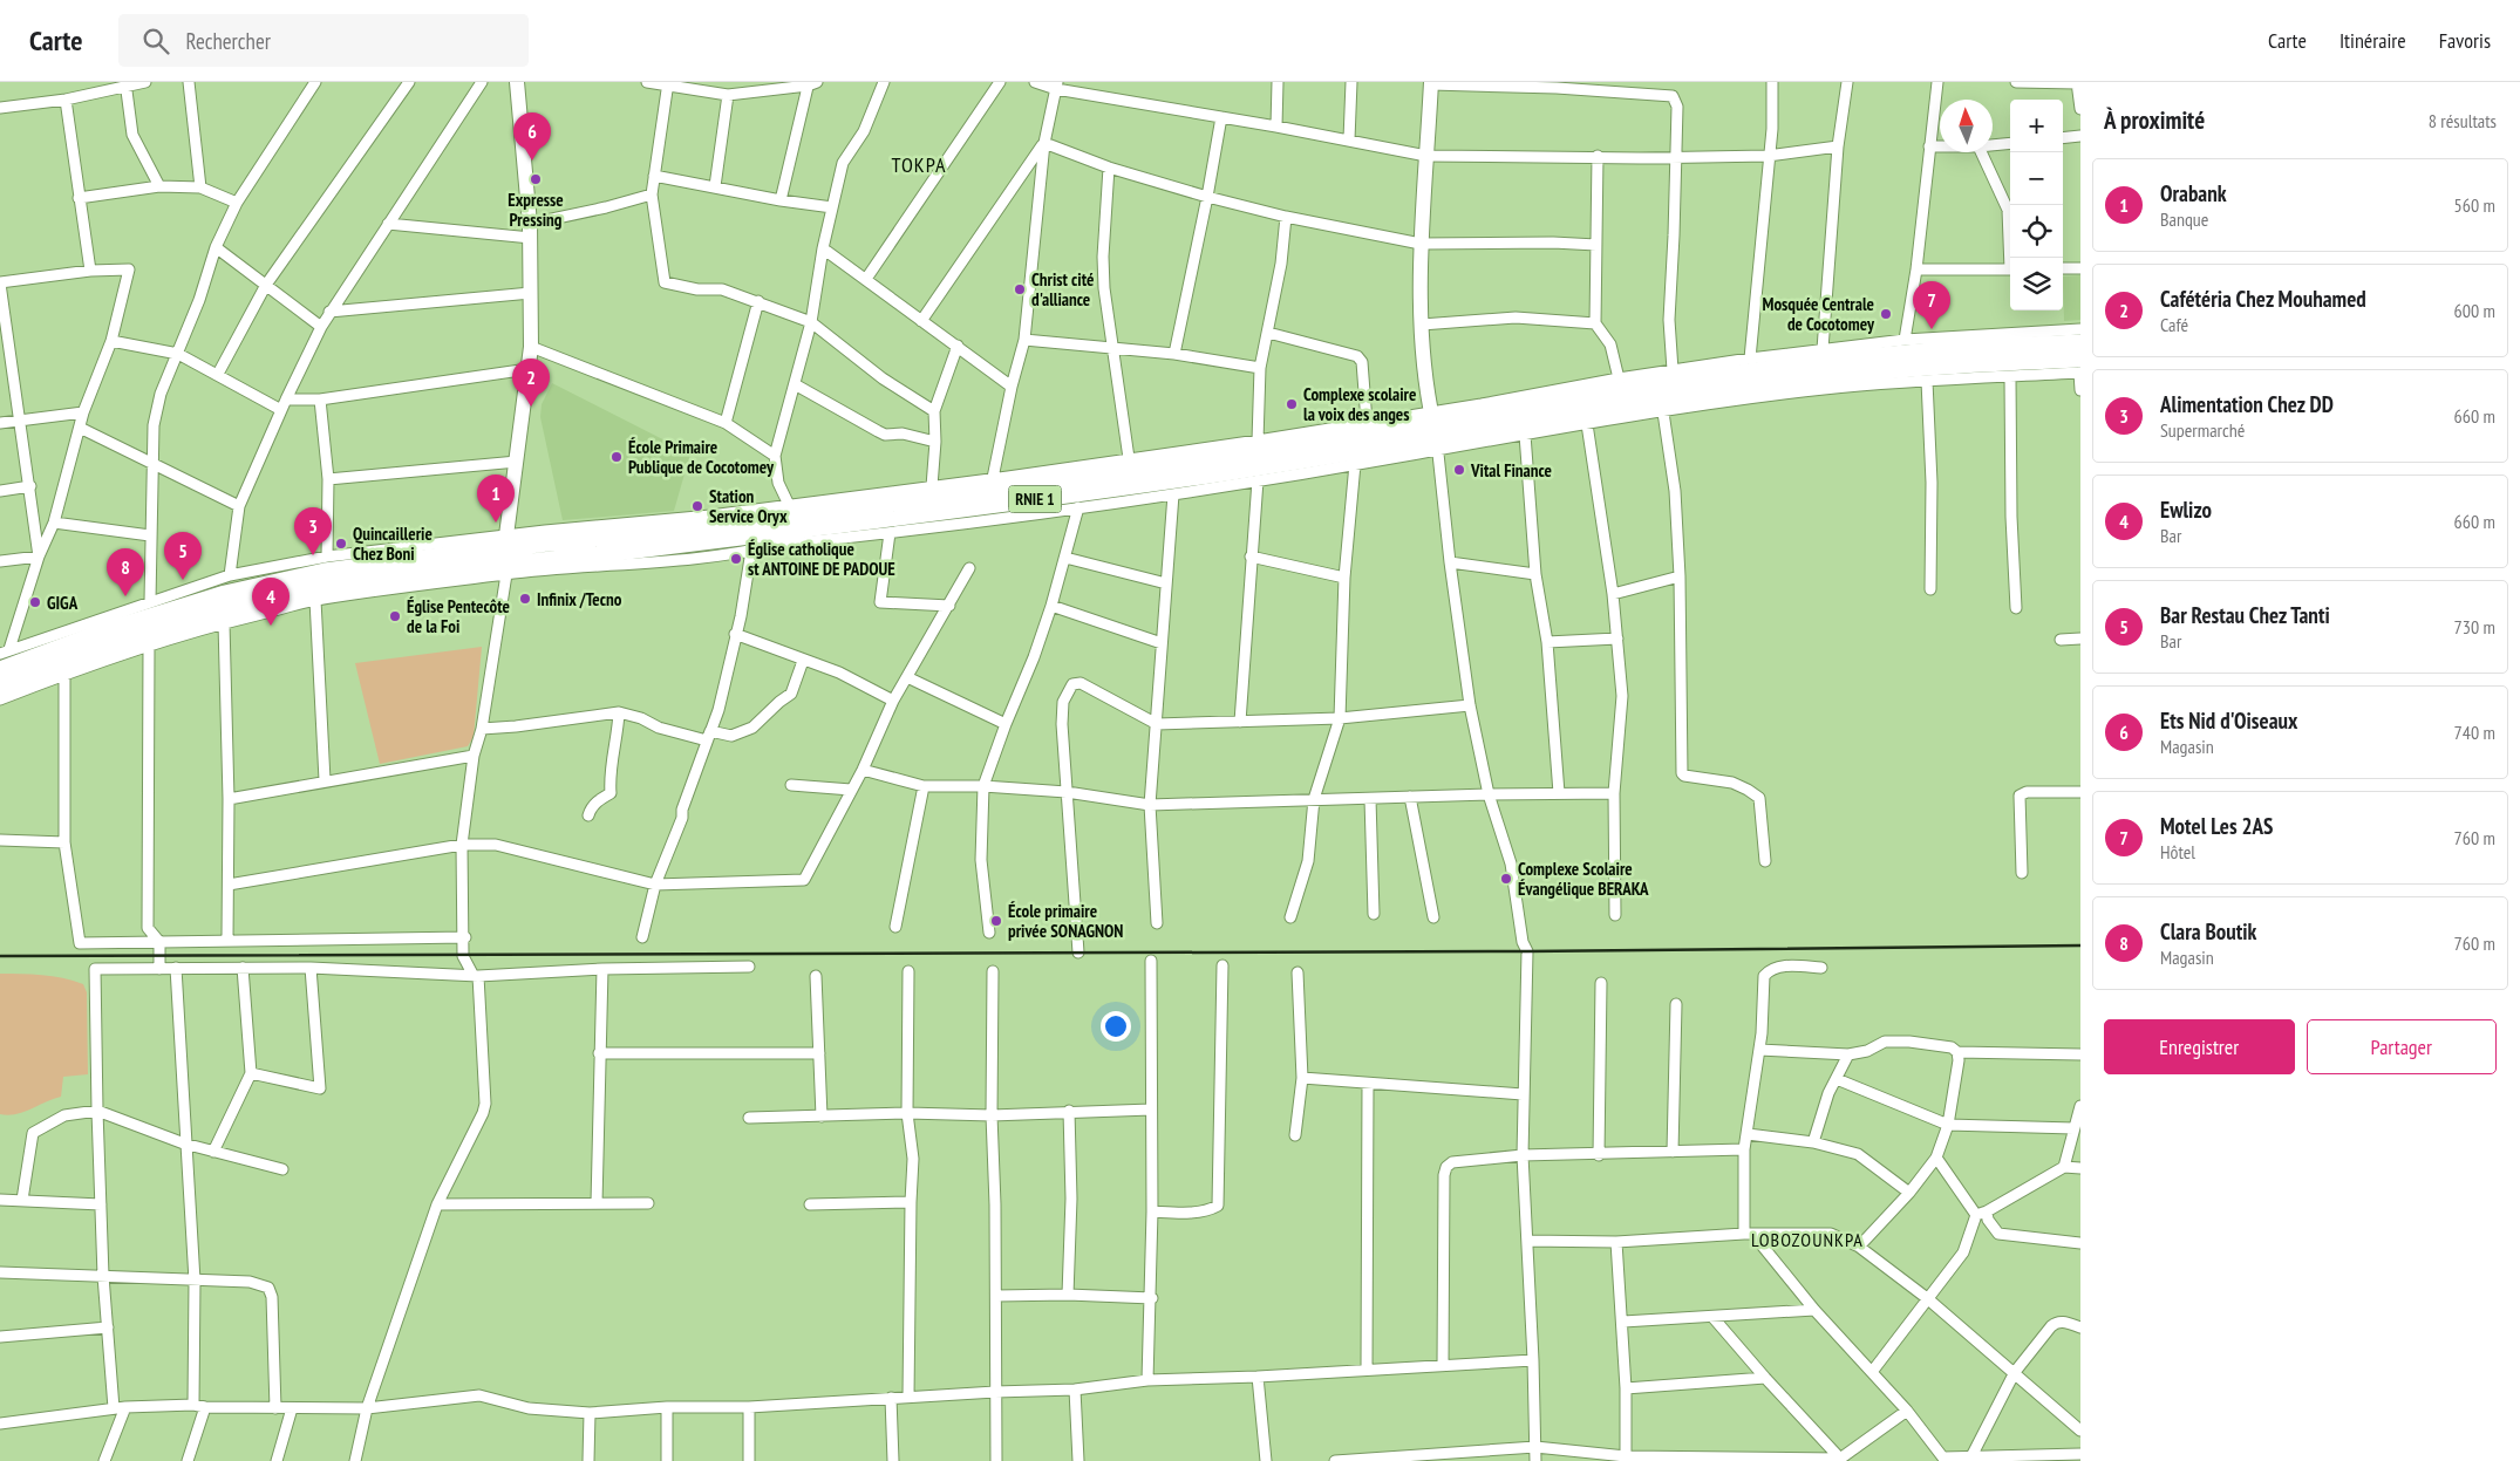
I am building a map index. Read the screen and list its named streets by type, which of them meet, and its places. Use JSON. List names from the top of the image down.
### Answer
{
  "streets": {
    "highway": ["RNIE 1"]
  },
  "districts": ["TOKPA", "LOBOZOUNKPA"],
  "places": [
    "Expresse Pressing",
    "Christ cité d'alliance",
    "Mosquée Centrale de Cocotomey",
    "Complexe scolaire la voix des anges",
    "École Primaire Publique de Cocotomey",
    "Vital Finance",
    "Station Service Oryx",
    "Quincaillerie Chez Boni",
    "Église catholique st ANTOINE DE PADOUE",
    "Infinix /Tecno",
    "GIGA",
    "Église Pentecôte de la Foi",
    "Complexe Scolaire Évangélique BERAKA",
    "École primaire privée SONAGNON"
  ],
  "north": "top",
  "page": {
    "header": "Carte",
    "search": "Rechercher",
    "nav": ["Carte", "Itinéraire", "Favoris"],
    "heading": ["À proximité", "8 résultats"],
    "map_buttons": ["+", "−"],
    "pins": [
      "6",
      "7",
      "2",
      "1",
      "3",
      "5",
      "8",
      "4"
    ],
    "list": [
      {
        "mark": "1",
        "name": "Orabank",
        "note": "Banque",
        "value": "560 m"
      },
      {
        "mark": "2",
        "name": "Cafétéria Chez Mouhamed",
        "note": "Café",
        "value": "600 m"
      },
      {
        "mark": "3",
        "name": "Alimentation Chez DD",
        "note": "Supermarché",
        "value": "660 m"
      },
      {
        "mark": "4",
        "name": "Ewlizo",
        "note": "Bar",
        "value": "660 m"
      },
      {
        "mark": "5",
        "name": "Bar Restau Chez Tanti",
        "note": "Bar",
        "value": "730 m"
      },
      {
        "mark": "6",
        "name": "Ets Nid d'Oiseaux",
        "note": "Magasin",
        "value": "740 m"
      },
      {
        "mark": "7",
        "name": "Motel Les 2AS",
        "note": "Hôtel",
        "value": "760 m"
      },
      {
        "mark": "8",
        "name": "Clara Boutik",
        "note": "Magasin",
        "value": "760 m"
      }
    ],
    "buttons": ["Enregistrer", "Partager"]
  }
}
